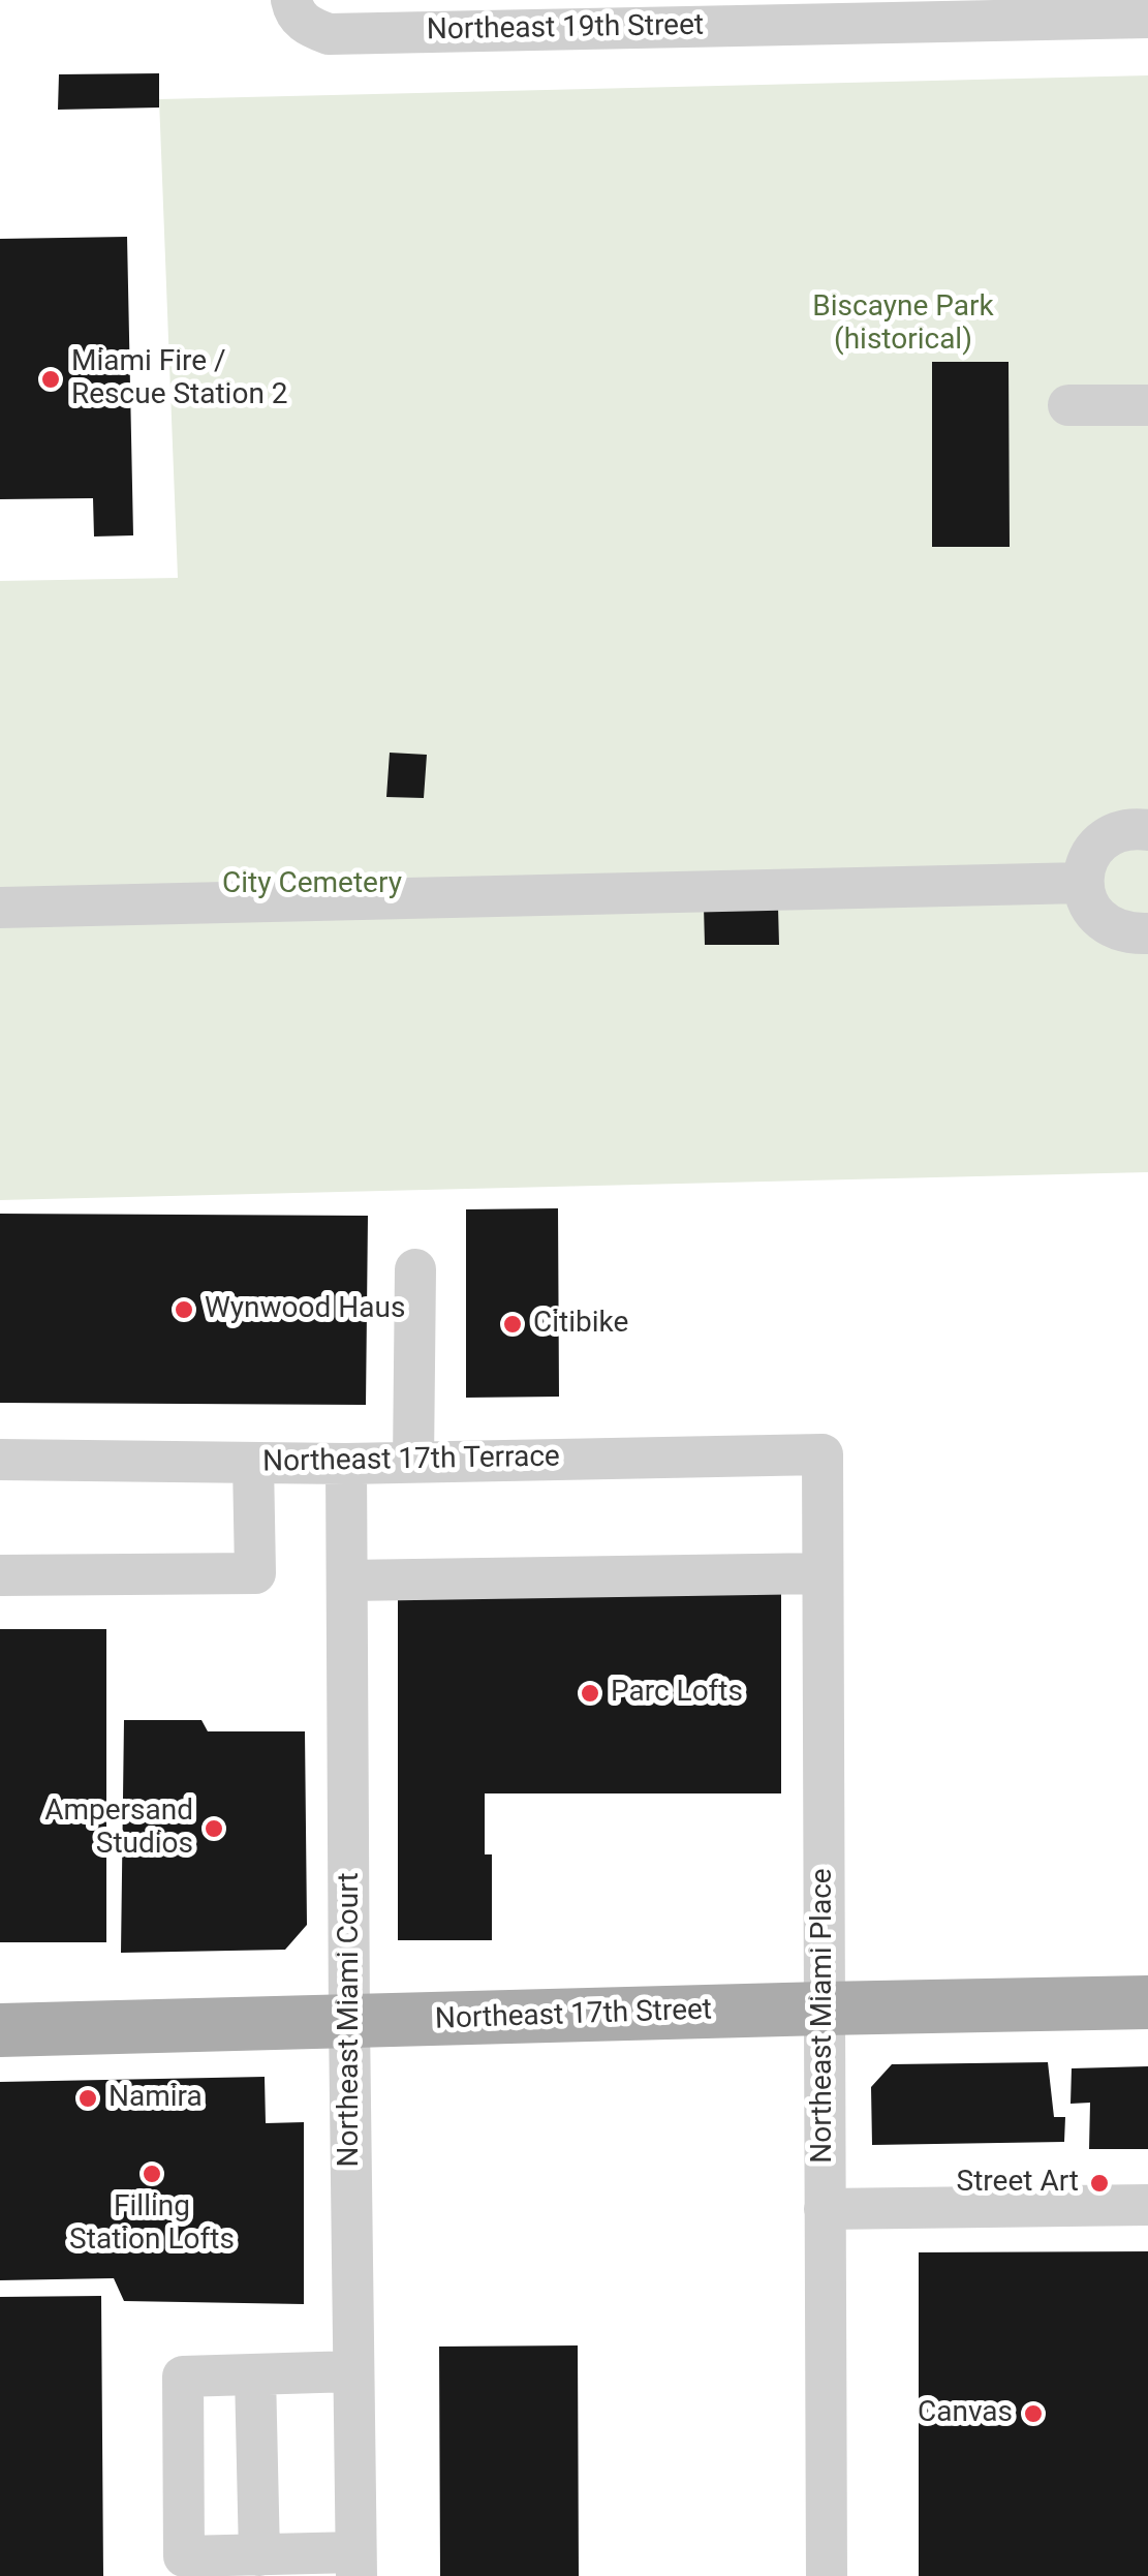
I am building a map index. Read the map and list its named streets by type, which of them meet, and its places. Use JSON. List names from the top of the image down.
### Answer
{
  "streets": {
    "main road": ["Northeast 17th Street"],
    "street": [
      "Northeast 19th Street",
      "Northeast 17th Terrace",
      "Northeast Miami Place",
      "Northeast Miami Court"
    ]
  },
  "crossings": [
    ["Northeast 17th Terrace", "Northeast Miami Place"],
    ["Northeast 17th Terrace", "Northeast Miami Court"],
    ["Northeast 17th Street", "Northeast Miami Place"],
    ["Northeast 17th Street", "Northeast Miami Court"]
  ],
  "parks": ["Biscayne Park (historical)", "City Cemetery"],
  "places": [
    "Miami Fire / Rescue Station 2",
    "Wynwood Haus",
    "Citibike",
    "Parc Lofts",
    "Ampersand Studios",
    "Namira",
    "Filling Station Lofts",
    "Street Art",
    "Canvas"
  ]
}
